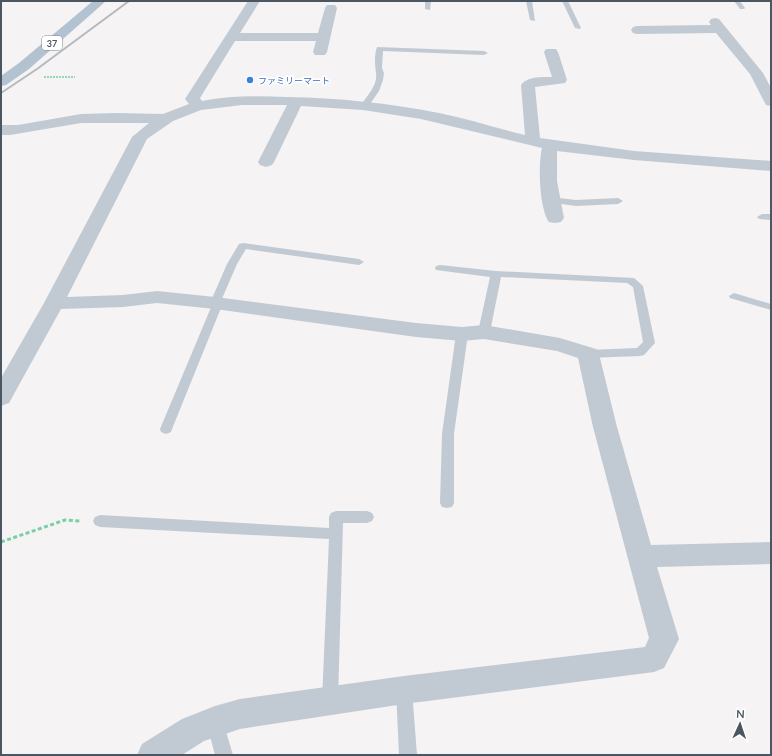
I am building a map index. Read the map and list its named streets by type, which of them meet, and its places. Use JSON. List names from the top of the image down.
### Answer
{
  "streets": {
    "main road": ["37"]
  },
  "places": ["ファミリーマート"],
  "north": "top"
}
